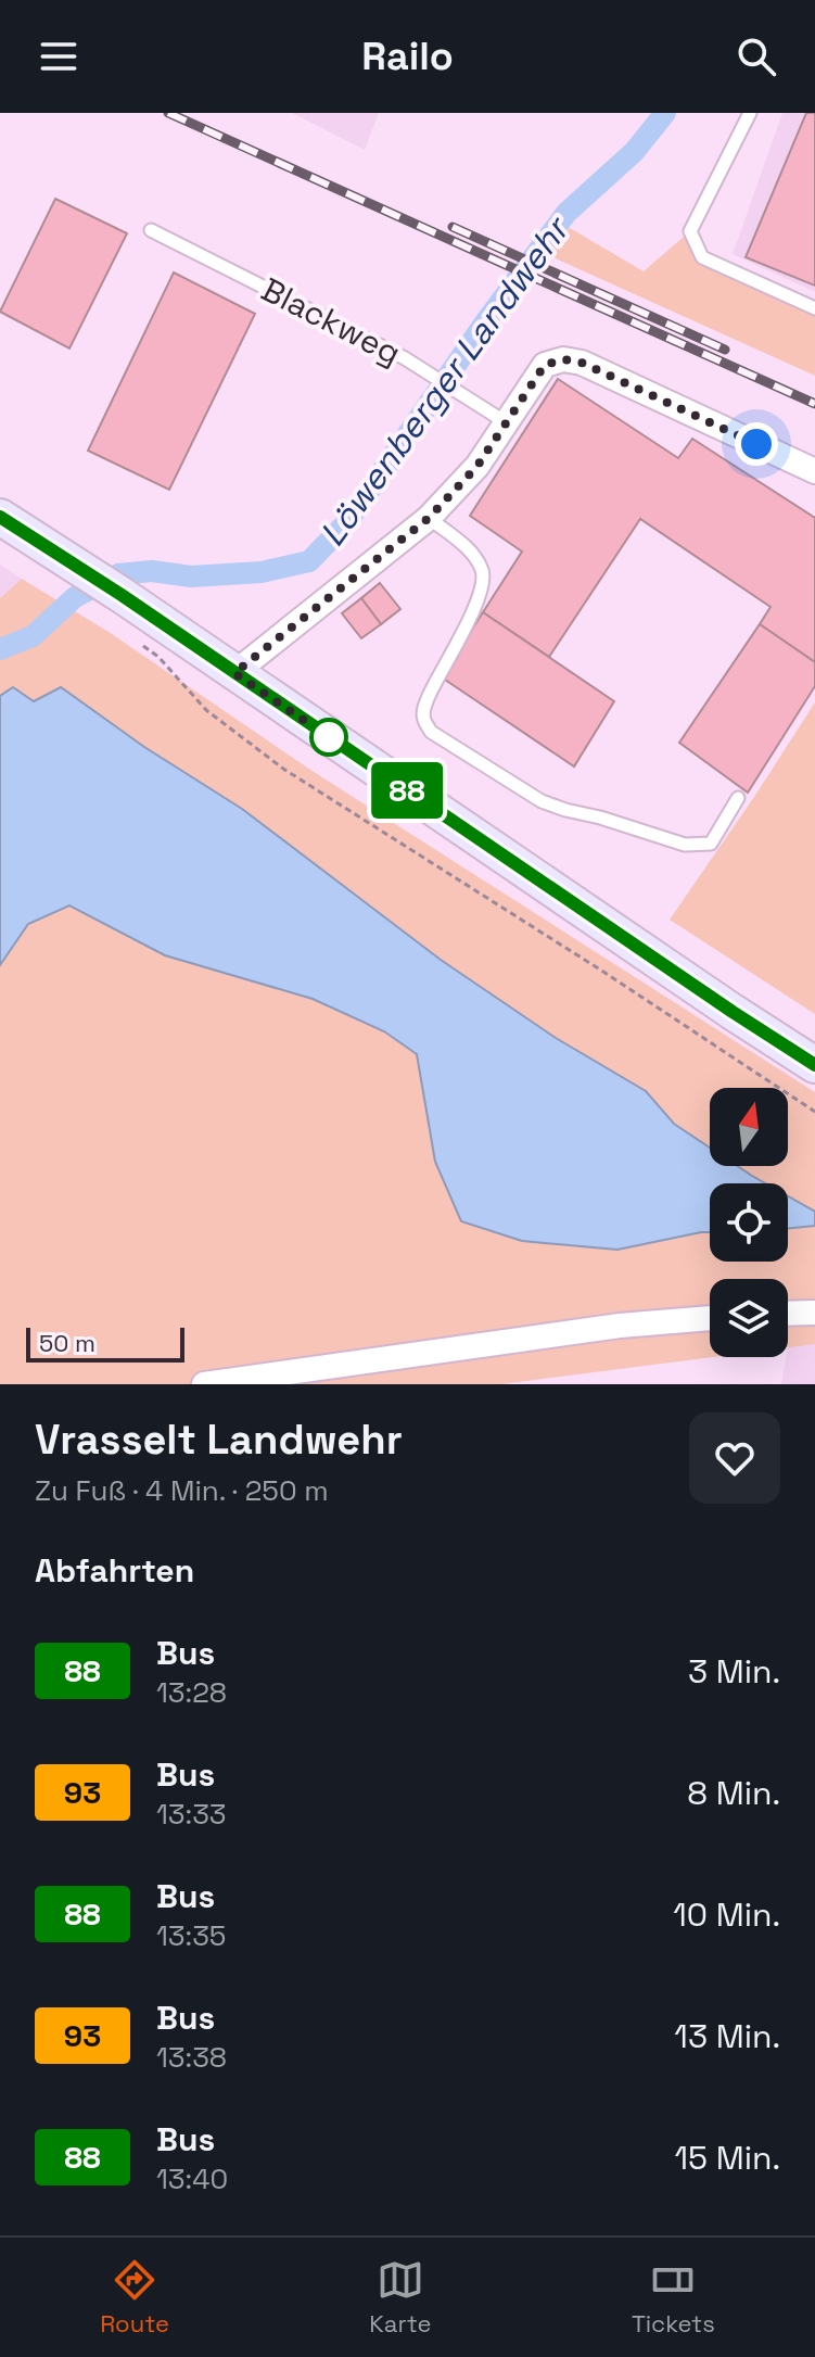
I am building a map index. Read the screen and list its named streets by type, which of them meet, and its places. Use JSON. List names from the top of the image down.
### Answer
{
  "streets": {
    "lane": ["Blackweg"]
  },
  "water": ["Löwenberger Landwehr"],
  "lines": ["bus line 88"],
  "scale_bar": "50 m",
  "north": "top",
  "page": {
    "header": "Railo",
    "on_map": "88",
    "scale": "50 m",
    "heading": [
      ["Vrasselt Landwehr", "Zu Fuß · 4 Min. · 250 m"],
      "Abfahrten"
    ],
    "list": [
      {
        "mark": "88",
        "name": "Bus",
        "note": "13:28",
        "value": "3 Min."
      },
      {
        "mark": "93",
        "name": "Bus",
        "note": "13:33",
        "value": "8 Min."
      },
      {
        "mark": "88",
        "name": "Bus",
        "note": "13:35",
        "value": "10 Min."
      },
      {
        "mark": "93",
        "name": "Bus",
        "note": "13:38",
        "value": "13 Min."
      },
      {
        "mark": "88",
        "name": "Bus",
        "note": "13:40",
        "value": "15 Min."
      }
    ],
    "tabs": ["Route", "Karte", "Tickets"]
  }
}
